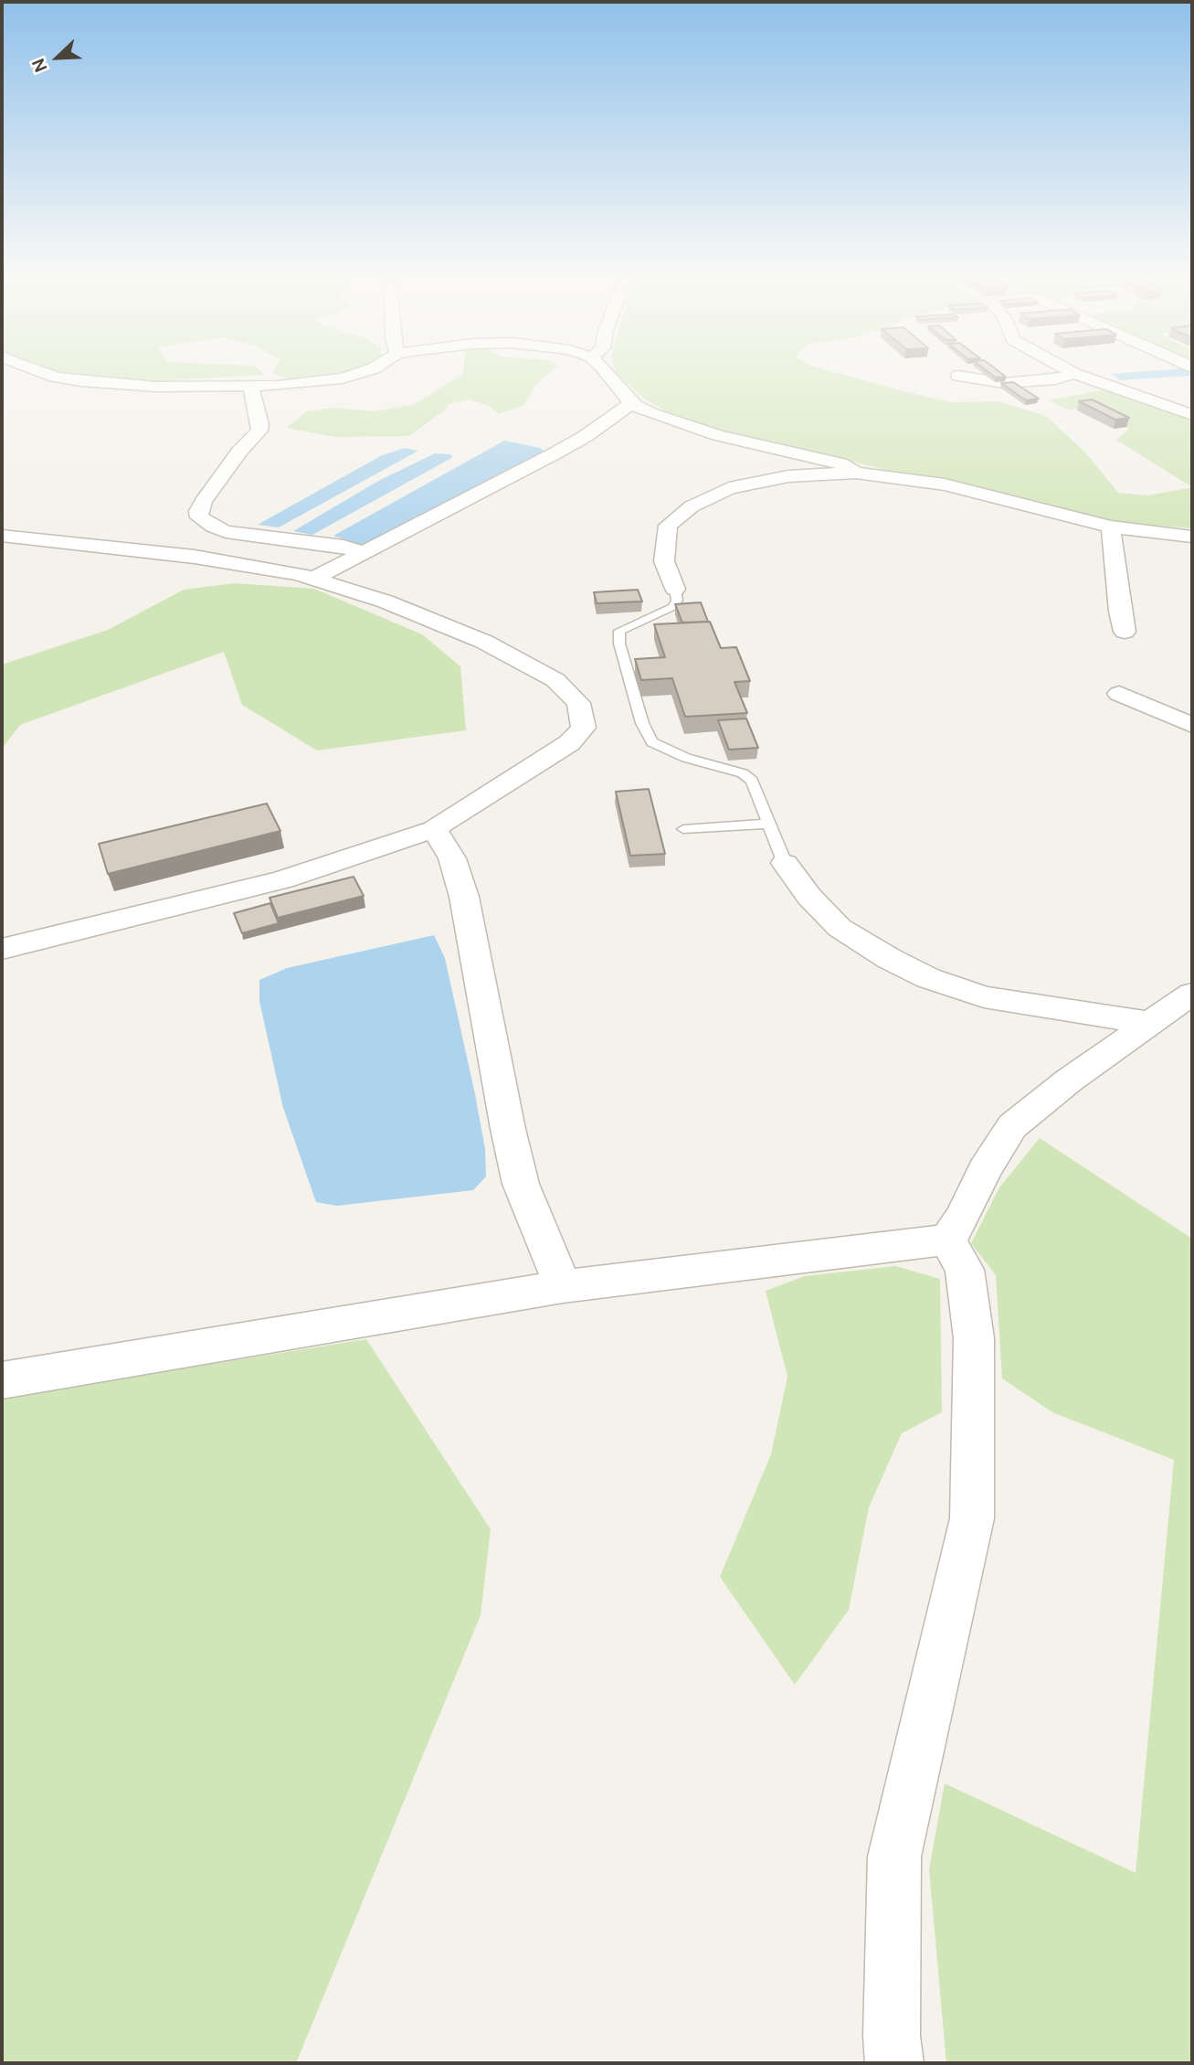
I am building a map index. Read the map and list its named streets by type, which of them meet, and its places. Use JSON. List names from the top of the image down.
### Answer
{
  "north": "bottom left"
}
